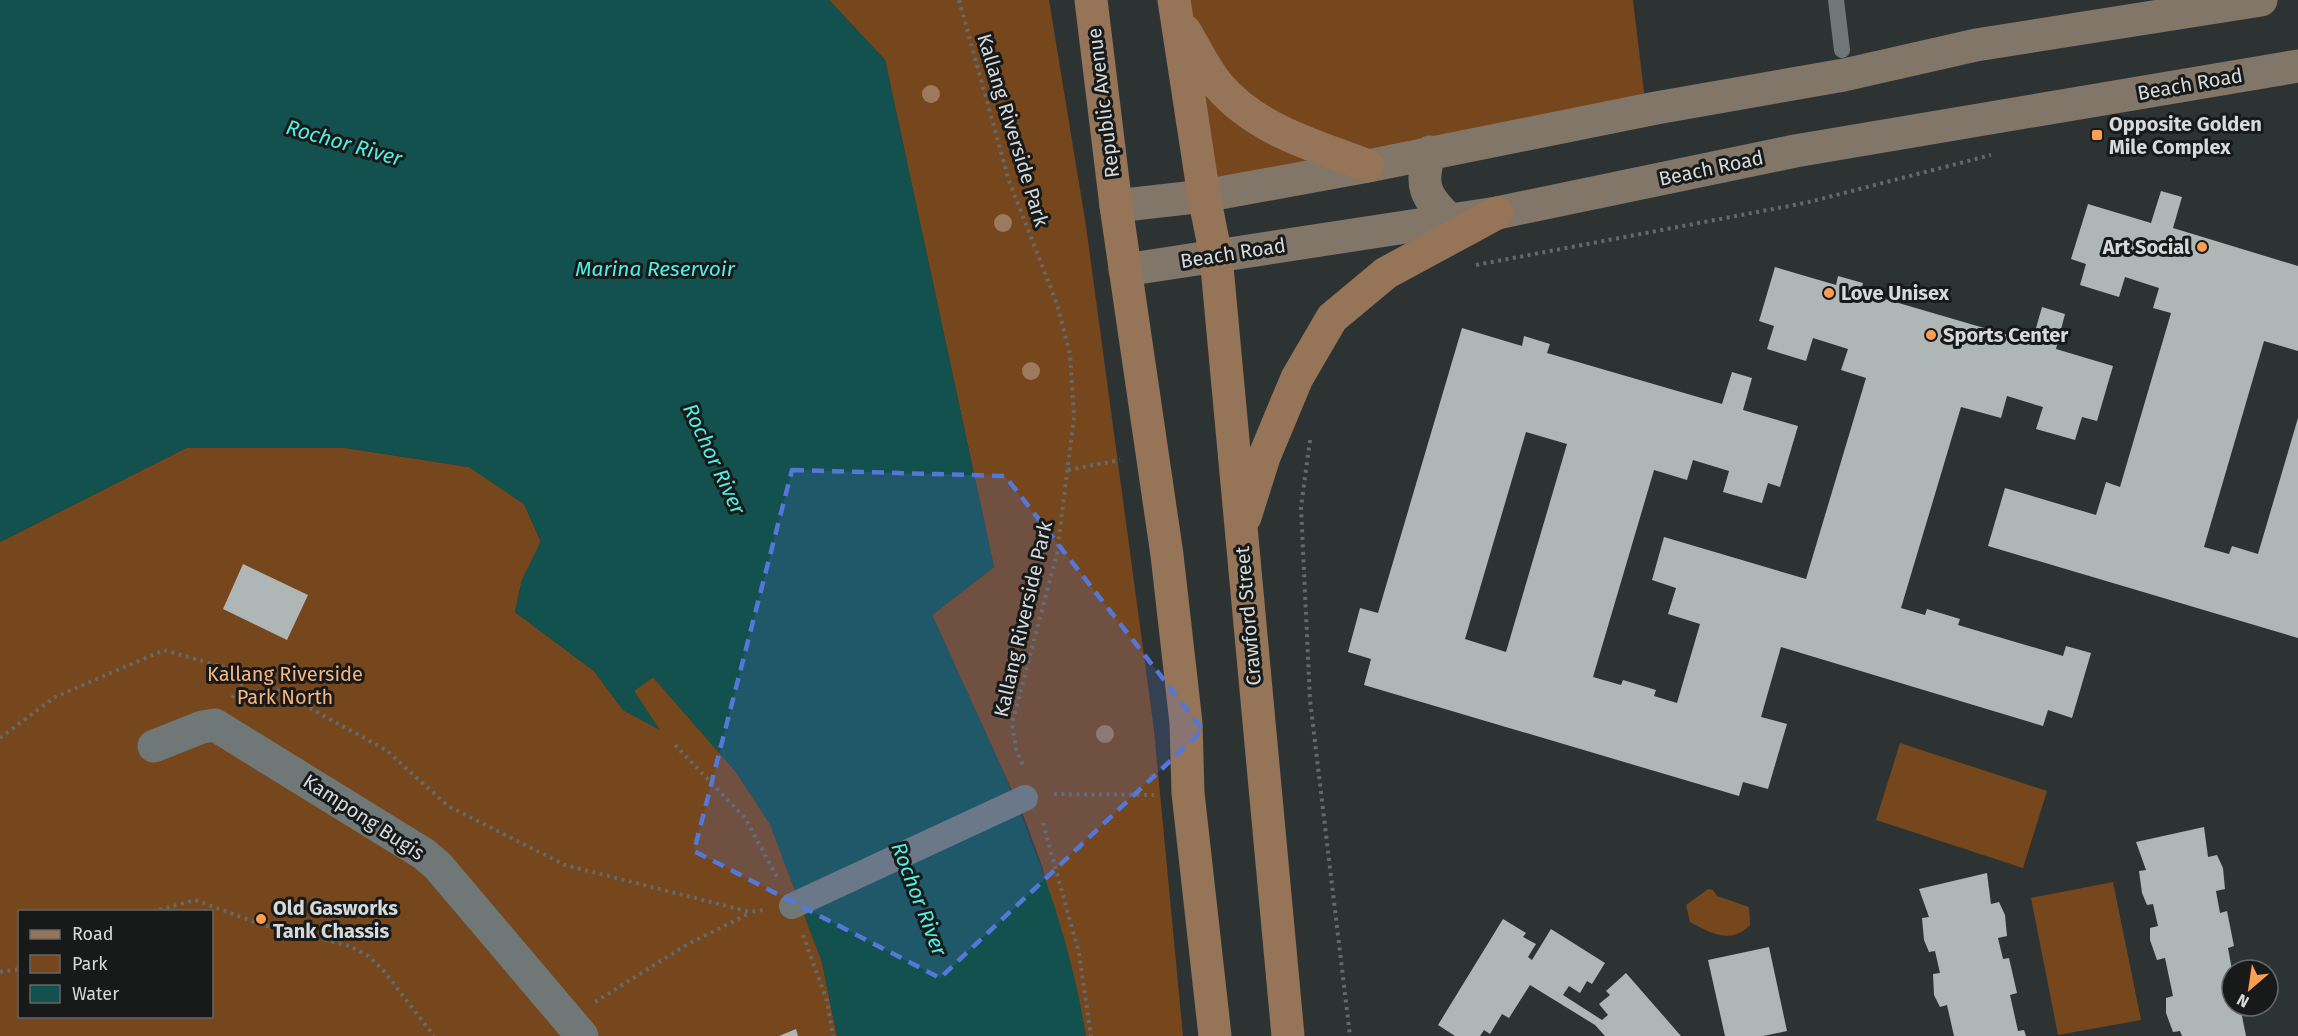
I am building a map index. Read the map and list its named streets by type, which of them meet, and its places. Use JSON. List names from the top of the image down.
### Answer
{
  "streets": {
    "main road": ["Beach Road", "Republic Avenue", "Crawford Street"],
    "street": ["Kampong Bugis"],
    "path": ["Kallang Riverside Park"]
  },
  "crossings": [
    ["Beach Road", "Crawford Street"]
  ],
  "water": ["Rochor River", "Marina Reservoir"],
  "parks": ["Kallang Riverside Park North"],
  "places": {
    "transit": ["Opposite Golden Mile Complex"],
    "other": [
      "Art Social",
      "Love Unisex",
      "Sports Center",
      "Old Gasworks Tank Chassis"
    ]
  },
  "legend": ["Road", "Park", "Water"],
  "north": "bottom left"
}
